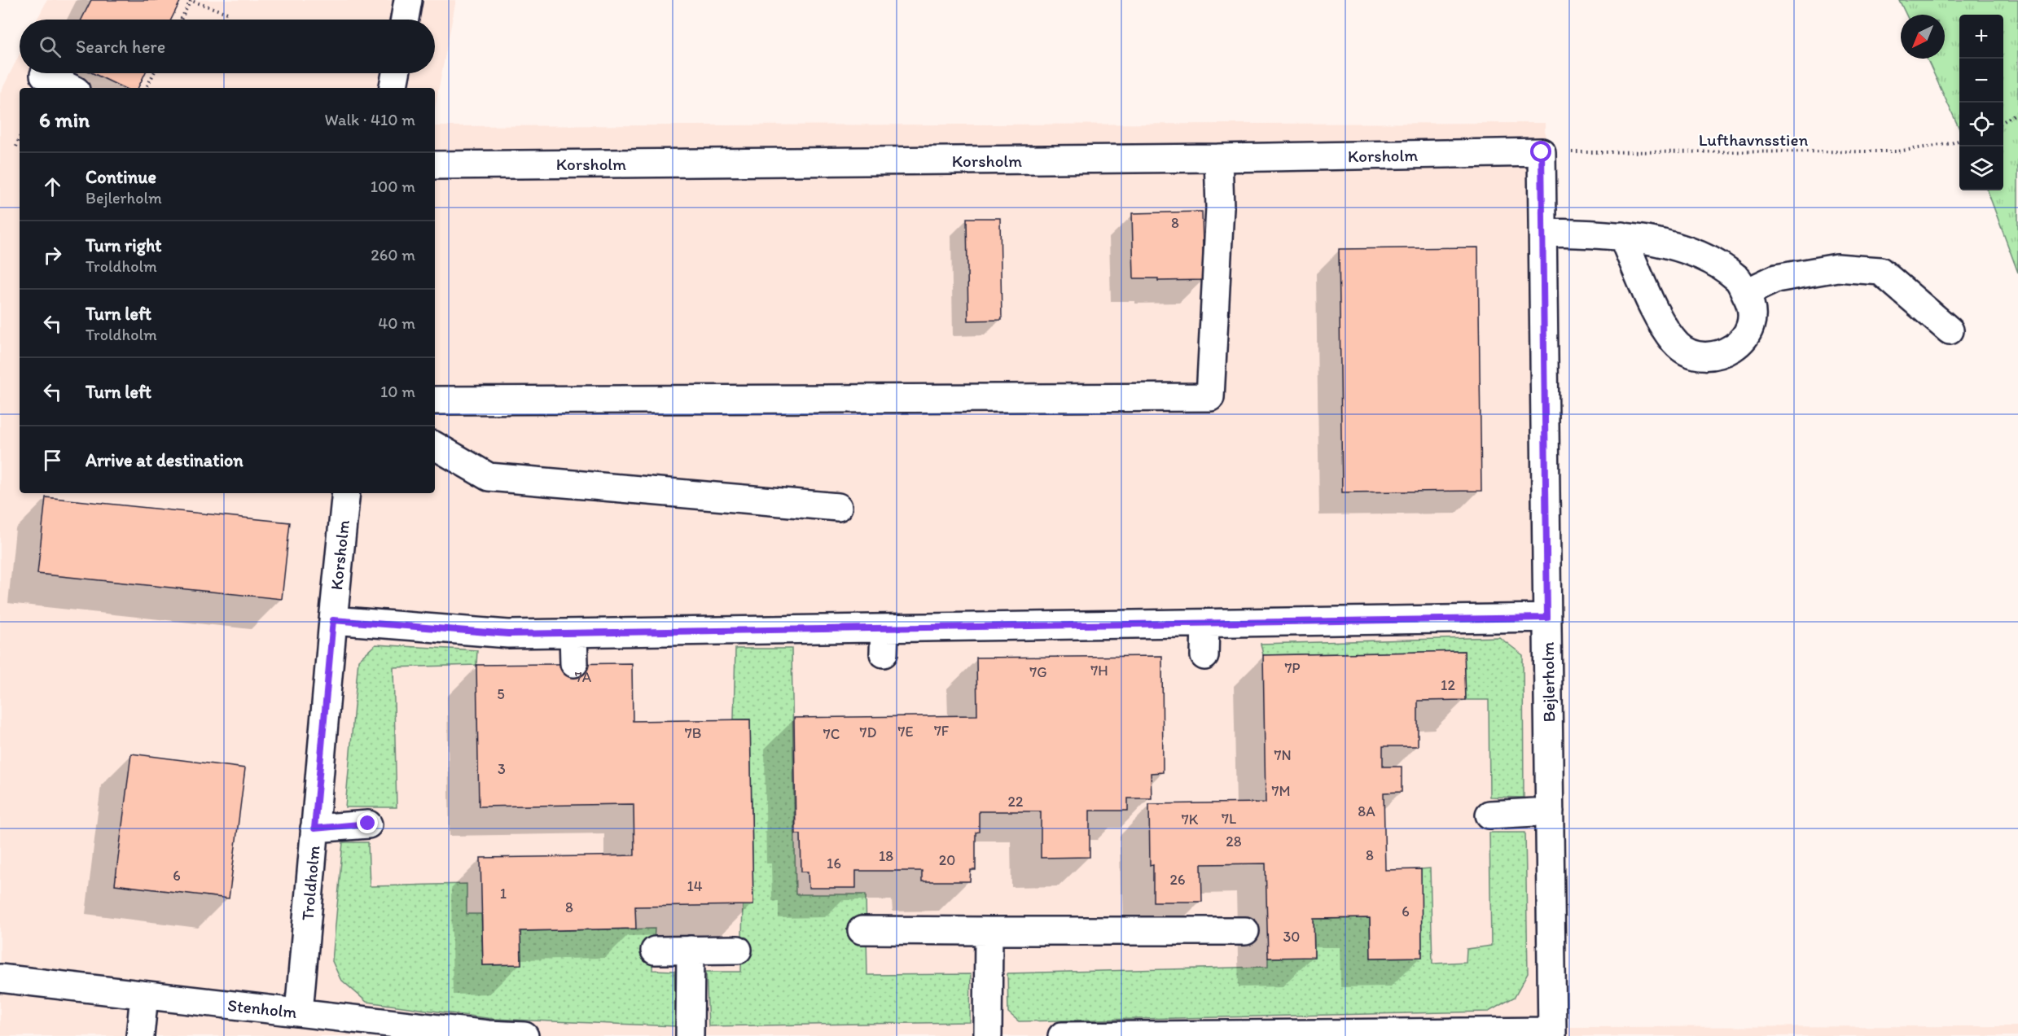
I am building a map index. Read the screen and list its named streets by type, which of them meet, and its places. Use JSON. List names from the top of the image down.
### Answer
{
  "streets": {
    "street": [
      "Korsholm",
      "Bejlerholm",
      "Troldholm",
      "Stenholm"
    ],
    "path": ["Lufthavnsstien"]
  },
  "crossings": [
    ["Lufthavnsstien", "Korsholm"],
    ["Lufthavnsstien", "Bejlerholm"],
    ["Korsholm", "Bejlerholm"],
    ["Korsholm", "Troldholm"],
    ["Troldholm", "Stenholm"]
  ],
  "house_numbers": [
    "8",
    "7P",
    "7H",
    "7G",
    "7A",
    "12",
    "5",
    "7F",
    "7E",
    "7D",
    "7B",
    "7C",
    "7N",
    "3",
    "7M",
    "22",
    "8A",
    "7L",
    "7K",
    "28",
    "8",
    "18",
    "20",
    "16",
    "6",
    "26",
    "14",
    "1",
    "8",
    "6",
    "30"
  ],
  "north": "bottom left",
  "page": {
    "map_buttons": ["+", "−"],
    "search": "Search here",
    "heading": ["6 min", "Walk · 410 m"],
    "list": [
      ["Continue", "Bejlerholm", "100 m"],
      ["Turn right", "Troldholm", "260 m"],
      ["Turn left", "Troldholm", "40 m"],
      ["Turn left", "10 m"],
      "Arrive at destination"
    ]
  }
}
